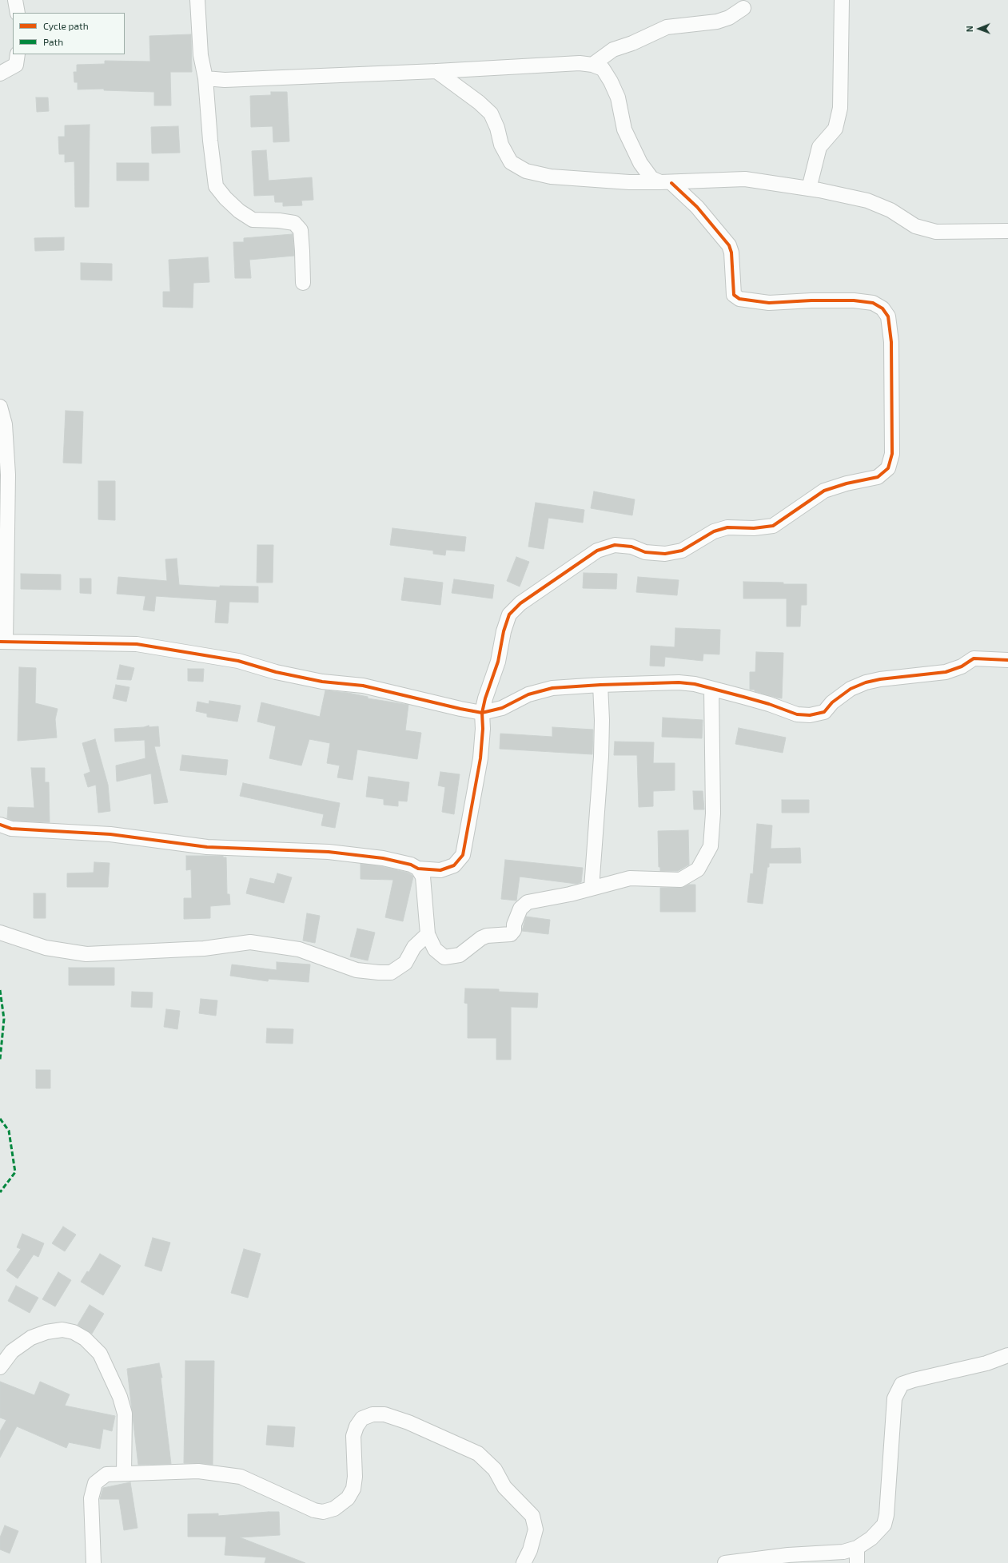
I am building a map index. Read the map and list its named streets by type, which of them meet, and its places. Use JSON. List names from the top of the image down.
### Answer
{
  "legend": ["Cycle path", "Path"],
  "north": "left"
}
